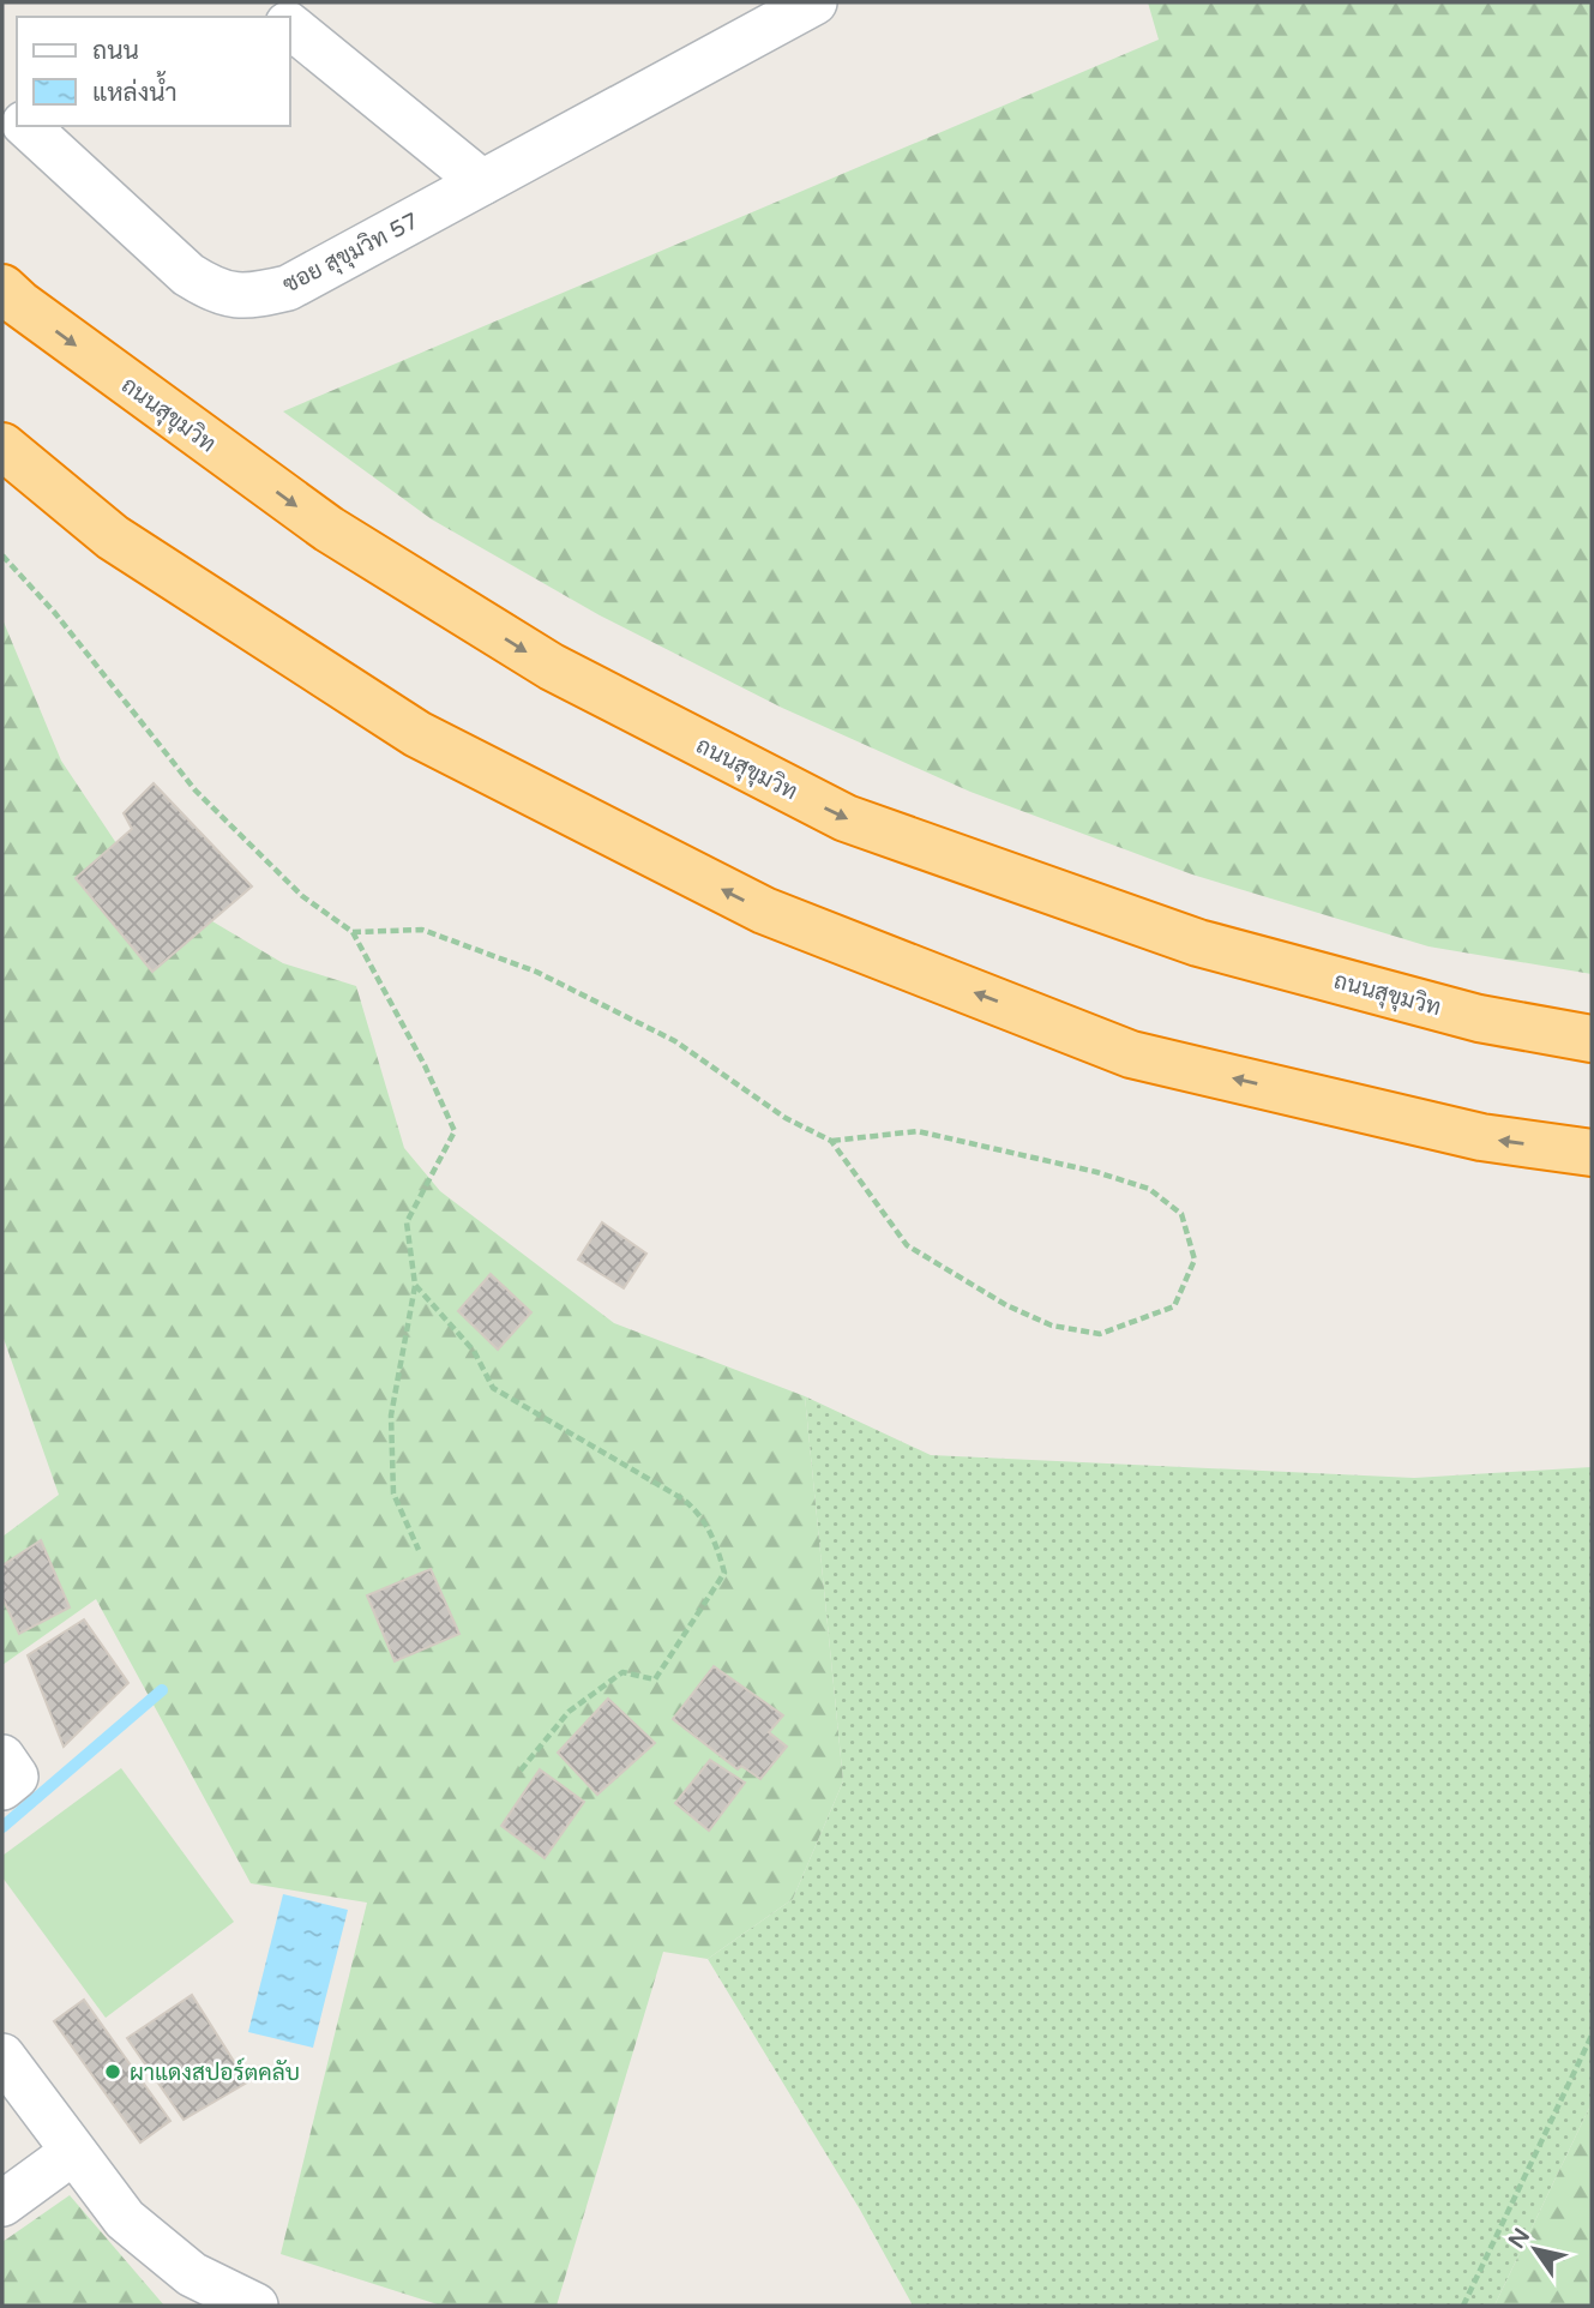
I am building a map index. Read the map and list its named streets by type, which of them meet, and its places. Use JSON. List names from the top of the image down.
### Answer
{
  "streets": {
    "highway": ["ถนนสุขุมวิท"],
    "street": ["ซอย สุขุมวิท 57"]
  },
  "places": ["ผาแดงสปอร์ตคลับ"],
  "legend": ["ถนน", "แหล่งน้ำ"],
  "north": "top left"
}
